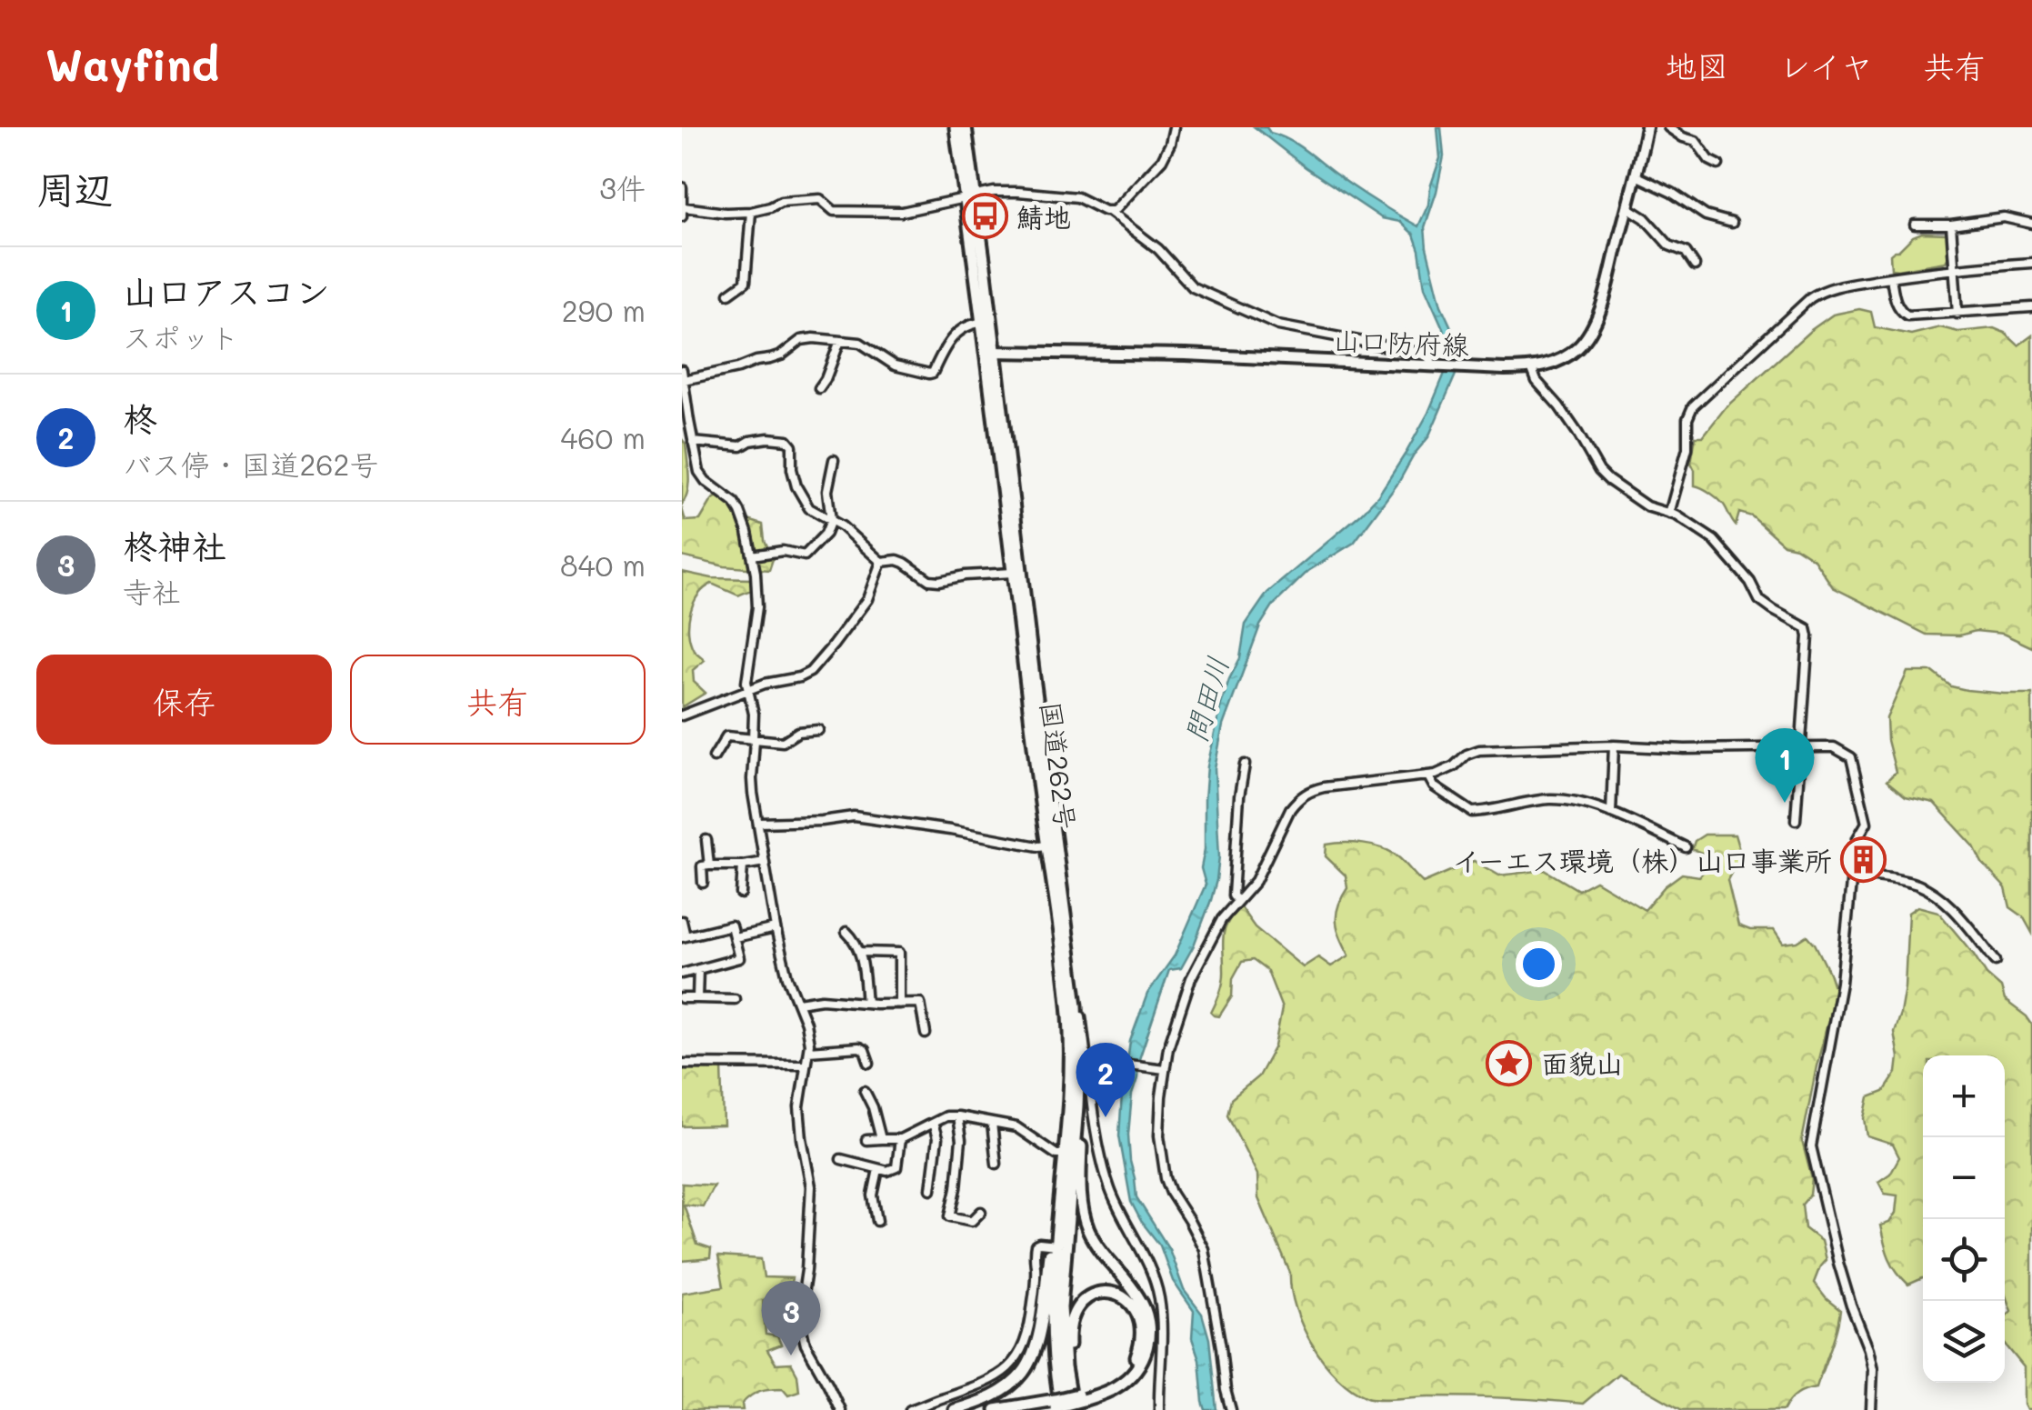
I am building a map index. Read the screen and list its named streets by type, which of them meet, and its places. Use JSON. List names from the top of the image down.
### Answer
{
  "streets": {
    "highway": ["国道262号"],
    "main road": ["山口防府線"]
  },
  "crossings": [
    ["山口防府線", "国道262号"]
  ],
  "water": ["問田川"],
  "places": {
    "bus stop": ["鯖地"],
    "building": ["イーエス環境（株）山口事業所"],
    "place": ["面貌山"]
  },
  "page": {
    "header": "Wayfind",
    "nav": ["地図", "レイヤ", "共有"],
    "heading": ["周辺", "3件"],
    "list": [
      {
        "mark": "1",
        "name": "山口アスコン",
        "note": "スポット",
        "value": "290 m"
      },
      {
        "mark": "2",
        "name": "柊",
        "note": "バス停 · 国道262号",
        "value": "460 m"
      },
      {
        "mark": "3",
        "name": "柊神社",
        "note": "寺社",
        "value": "840 m"
      }
    ],
    "buttons": ["保存", "共有"],
    "pins": ["1", "2", "3"],
    "map_buttons": ["+", "−"]
  }
}
